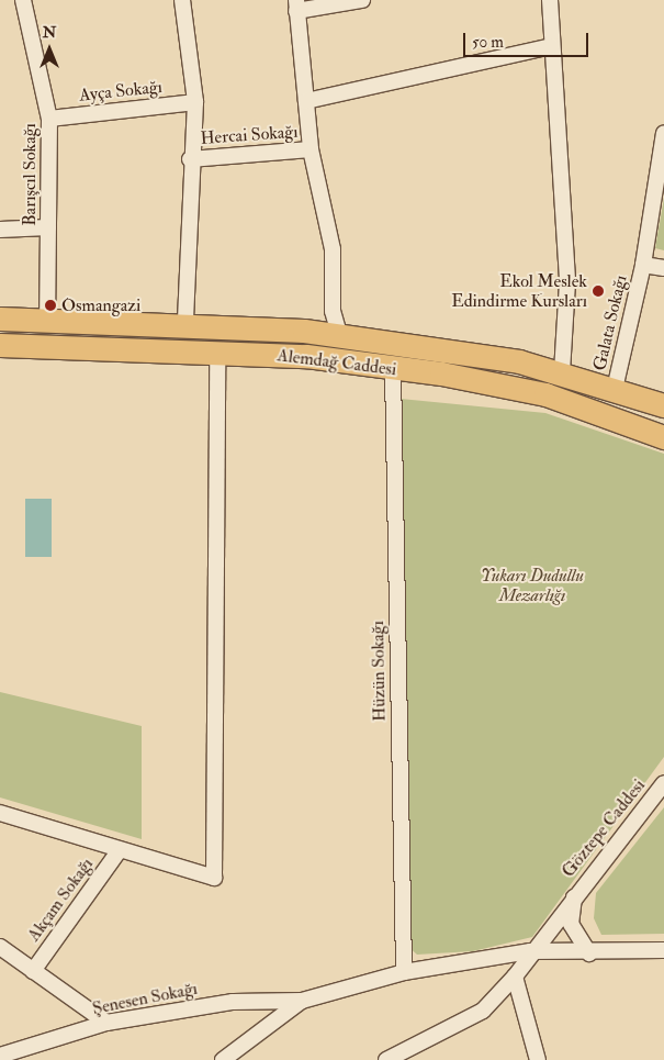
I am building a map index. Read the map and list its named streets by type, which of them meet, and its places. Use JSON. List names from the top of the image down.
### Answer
{
  "streets": {
    "main road": ["Alemdağ Caddesi"],
    "street": [
      "Ayça Sokağı",
      "Hercai Sokağı",
      "Barışcıl Sokağı",
      "Galata Sokağı",
      "Hüzün Sokağı",
      "Göztepe Caddesi",
      "Akçam Sokağı",
      "Şenesen Sokağı"
    ]
  },
  "crossings": [
    ["Ayça Sokağı", "Barışcıl Sokağı"],
    ["Barışcıl Sokağı", "Alemdağ Caddesi"],
    ["Galata Sokağı", "Alemdağ Caddesi"],
    ["Alemdağ Caddesi", "Hüzün Sokağı"]
  ],
  "parks": ["Yukarı Dudullu Mezarlığı"],
  "places": ["Ekol Meslek Edindirme Kursları", "Osmangazi"],
  "scale_bar": "50 m",
  "north": "top"
}
